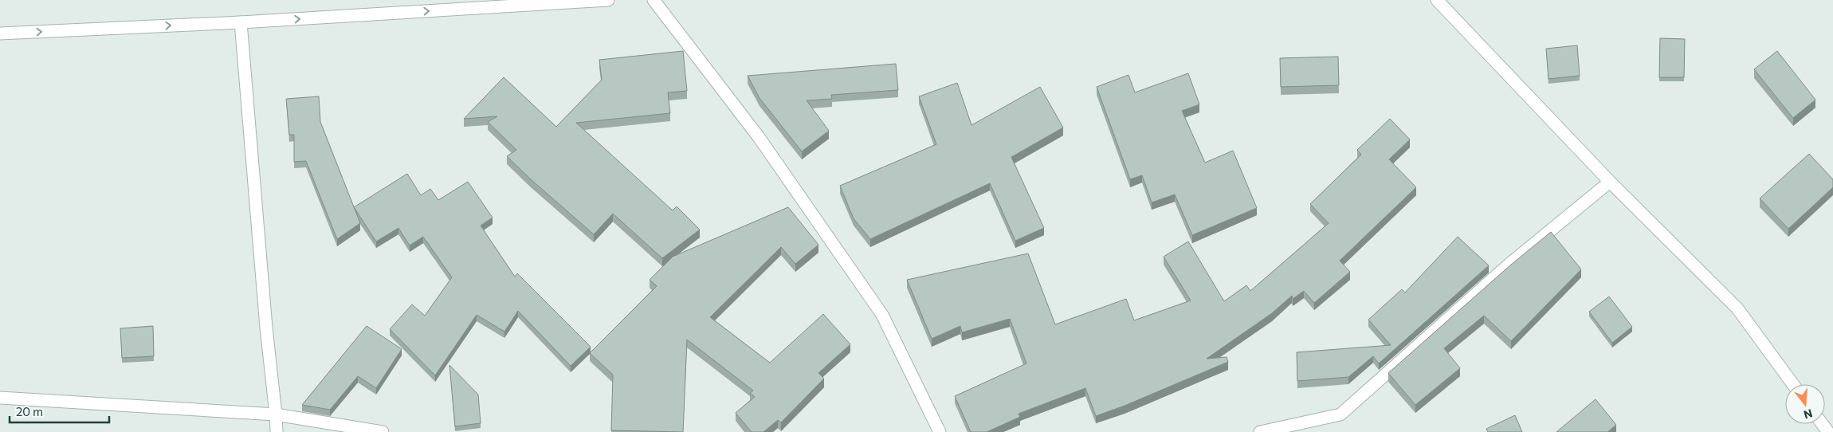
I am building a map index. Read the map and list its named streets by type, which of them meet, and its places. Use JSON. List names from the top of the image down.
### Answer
{
  "scale_bar": "20 m",
  "north": "bottom"
}
